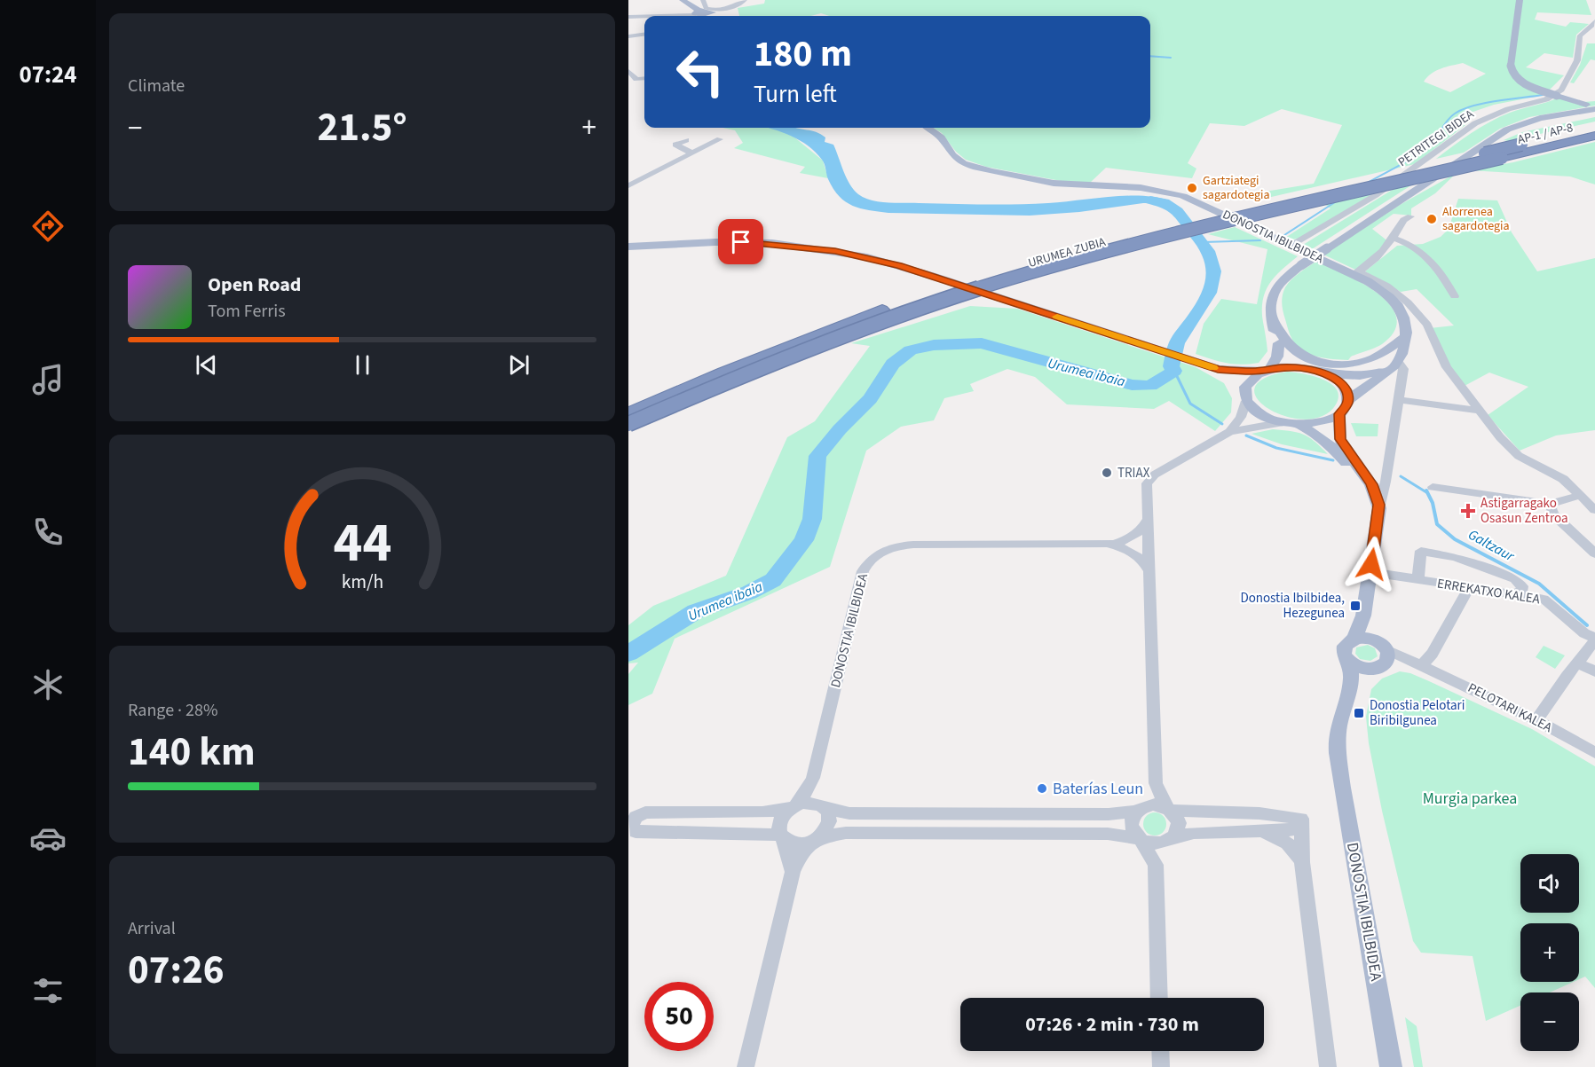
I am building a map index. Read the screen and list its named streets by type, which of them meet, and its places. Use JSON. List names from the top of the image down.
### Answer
{
  "streets": {
    "highway": ["AP-1 / AP-8", "URUMEA ZUBIA"],
    "main road": ["DONOSTIA IBILBIDEA"],
    "street": ["PETRITEGI BIDEA", "ERREKATXO KALEA", "PELOTARI KALEA"]
  },
  "crossings": [
    ["AP-1 / AP-8", "URUMEA ZUBIA"],
    ["PETRITEGI BIDEA", "DONOSTIA IBILBIDEA"],
    ["DONOSTIA IBILBIDEA", "PELOTARI KALEA"],
    ["ERREKATXO KALEA", "PELOTARI KALEA"]
  ],
  "water": ["Urumea ibaia", "Galtzaur"],
  "parks": ["Murgia parkea"],
  "places": {
    "other": [
      "Gartziategi sagardotegia",
      "Alorrenea sagardotegia",
      "TRIAX",
      "Baterías Leun"
    ],
    "health": ["Astigarragako Osasun Zentroa"],
    "transit": ["Donostia Ibilbidea, Hezegunea", "Donostia Pelotari Biribilgunea"]
  },
  "page": {
    "tabs": "07:24",
    "tile": [
      "Climate",
      ["Range · 28%", "140 km"],
      ["Arrival", "07:26"]
    ],
    "turn": ["180 m", "Turn left"],
    "heat": ["−", "21.5°", "+"],
    "song": ["Open Road", "Tom Ferris"],
    "map_buttons": ["+", "−"],
    "limit": "50",
    "trip": "07:26 · 2 min · 730 m",
    "gauge": ["44", "km/h"]
  }
}
